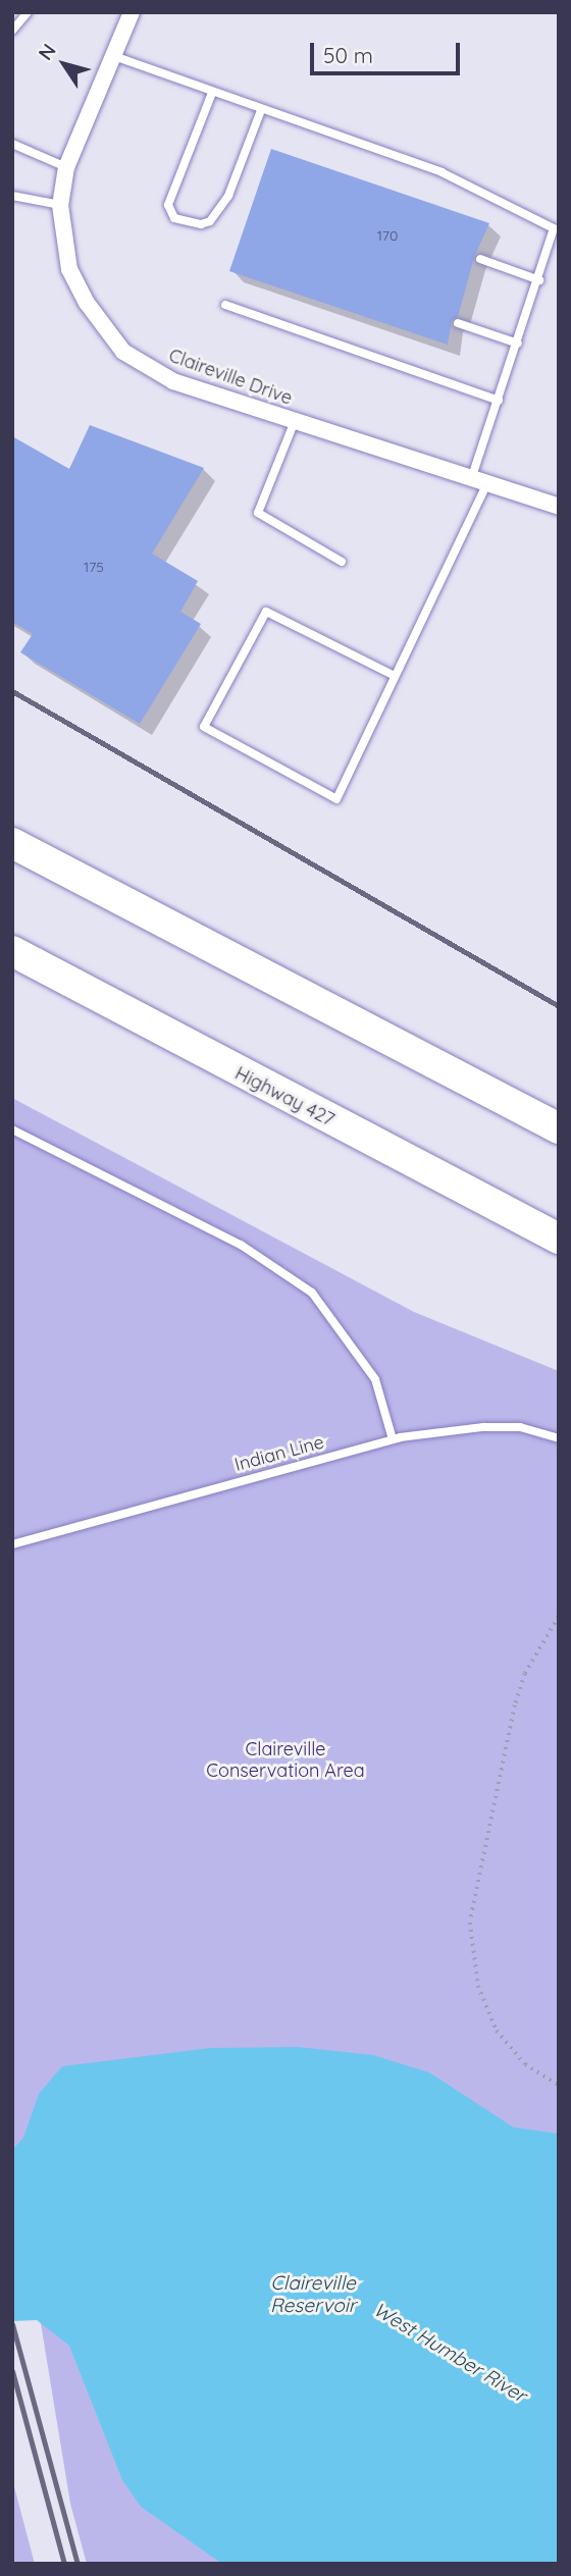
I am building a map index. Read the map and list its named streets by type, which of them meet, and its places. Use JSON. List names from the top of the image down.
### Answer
{
  "streets": {
    "highway": ["Highway 427"],
    "street": ["Claireville Drive"],
    "lane": ["Indian Line"]
  },
  "water": ["Claireville Reservoir", "West Humber River"],
  "parks": ["Claireville Conservation Area"],
  "house_numbers": ["170", "175"],
  "scale_bar": "50 m",
  "north": "top left"
}
